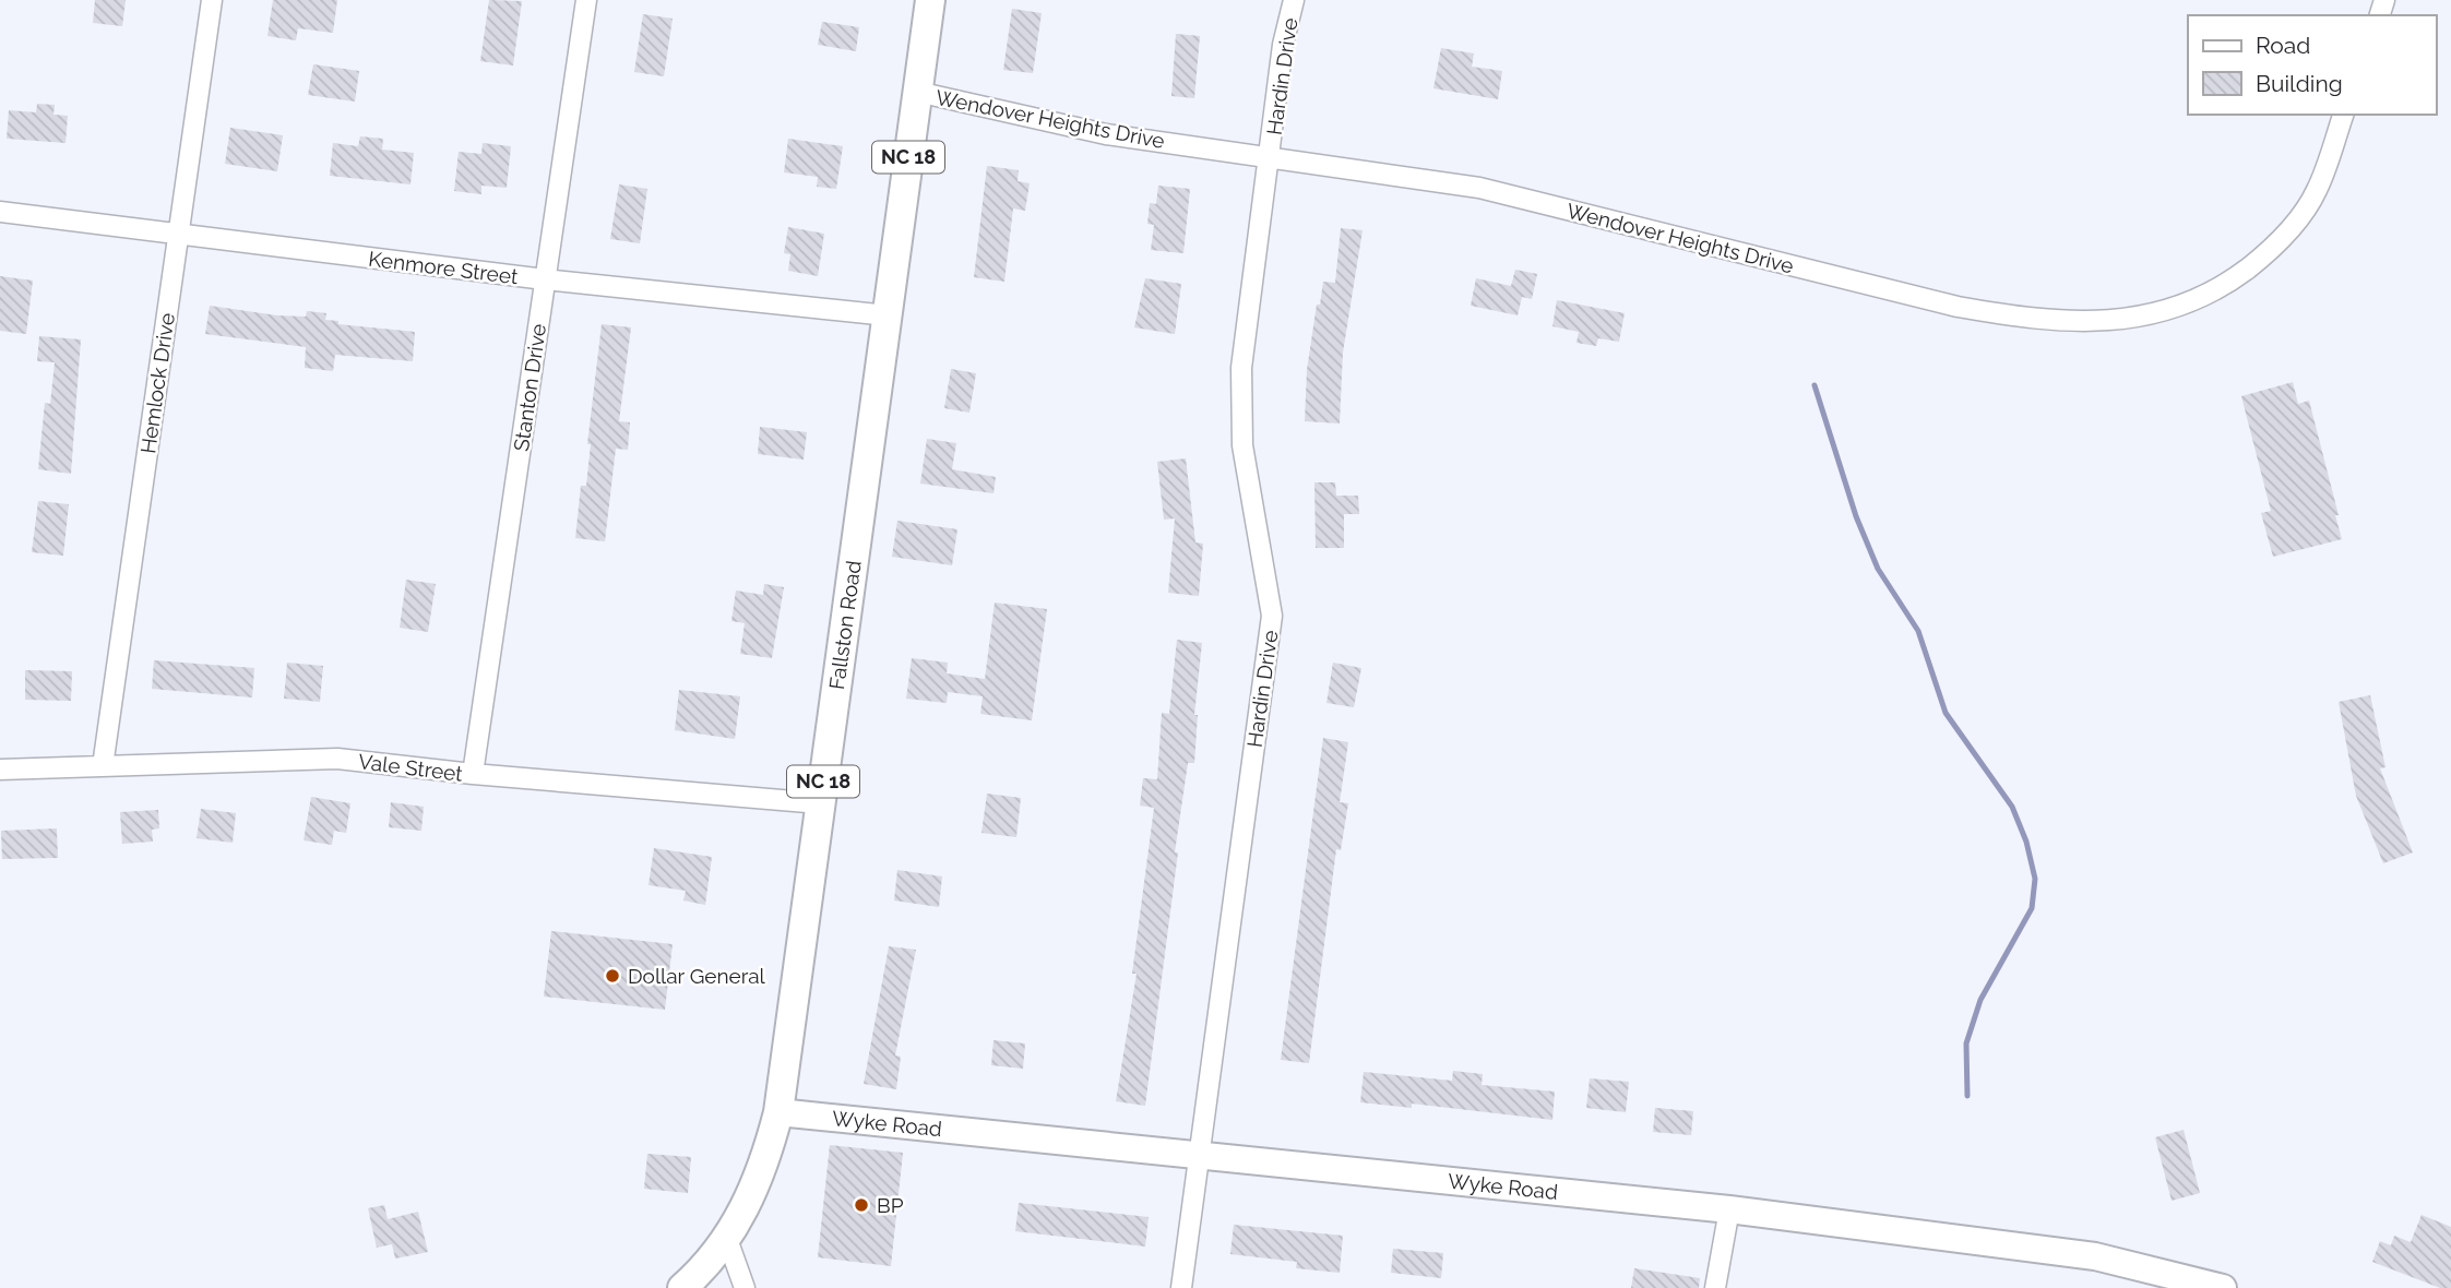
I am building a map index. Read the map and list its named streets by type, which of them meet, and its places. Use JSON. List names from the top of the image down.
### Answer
{
  "streets": {
    "main road": ["NC 18", "Fallston Road", "Wyke Road"],
    "street": [
      "Hardin Drive",
      "Wendover Heights Drive",
      "Kenmore Street",
      "Hemlock Drive",
      "Stanton Drive",
      "Vale Street"
    ]
  },
  "crossings": [
    ["Hardin Drive", "Wendover Heights Drive"],
    ["Hardin Drive", "Wyke Road"],
    ["Wendover Heights Drive", "Fallston Road"],
    ["NC 18", "Fallston Road"],
    ["Kenmore Street", "Hemlock Drive"],
    ["Kenmore Street", "Stanton Drive"],
    ["Kenmore Street", "Fallston Road"],
    ["Hemlock Drive", "Vale Street"],
    ["Stanton Drive", "Vale Street"],
    ["Fallston Road", "Vale Street"],
    ["Fallston Road", "Wyke Road"]
  ],
  "places": ["Dollar General", "BP"],
  "legend": ["Road", "Building"]
}
